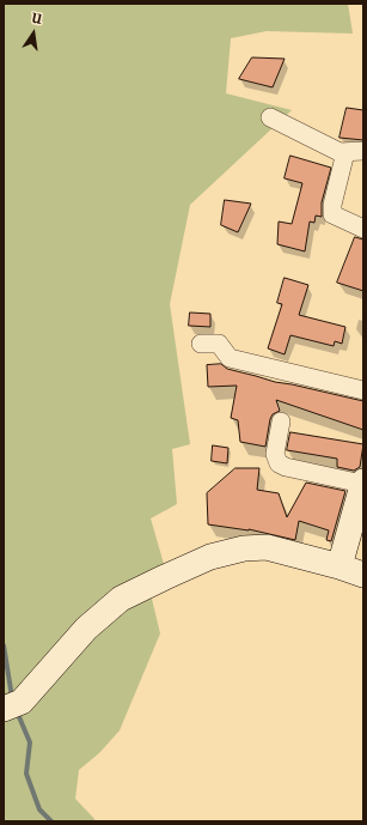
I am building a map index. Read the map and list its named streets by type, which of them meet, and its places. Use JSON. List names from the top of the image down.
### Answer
{
  "north": "top"
}
